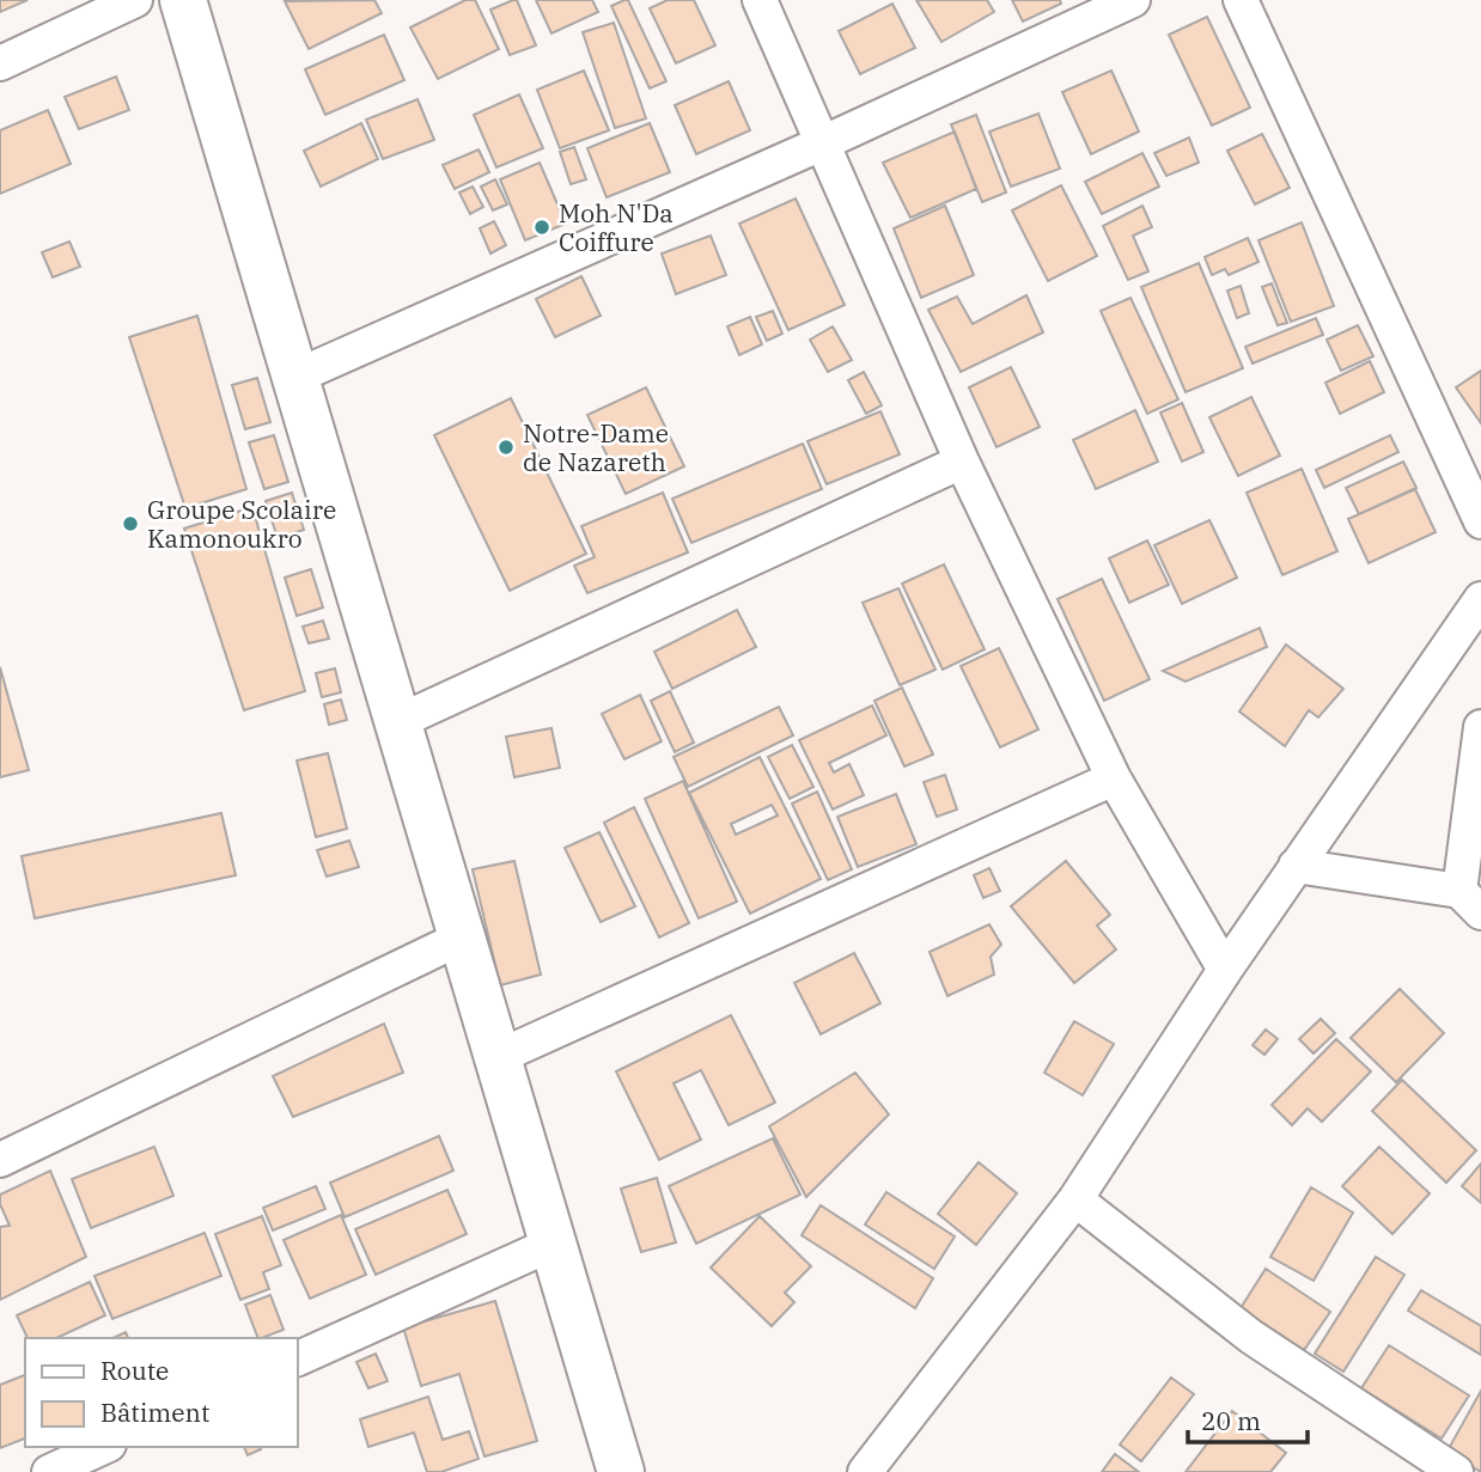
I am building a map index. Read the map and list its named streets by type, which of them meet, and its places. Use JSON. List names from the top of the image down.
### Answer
{
  "places": ["Moh N'Da Coiffure", "Notre-Dame de Nazareth", "Groupe Scolaire Kamonoukro"],
  "legend": ["Route", "Bâtiment"],
  "scale_bar": "20 m"
}
